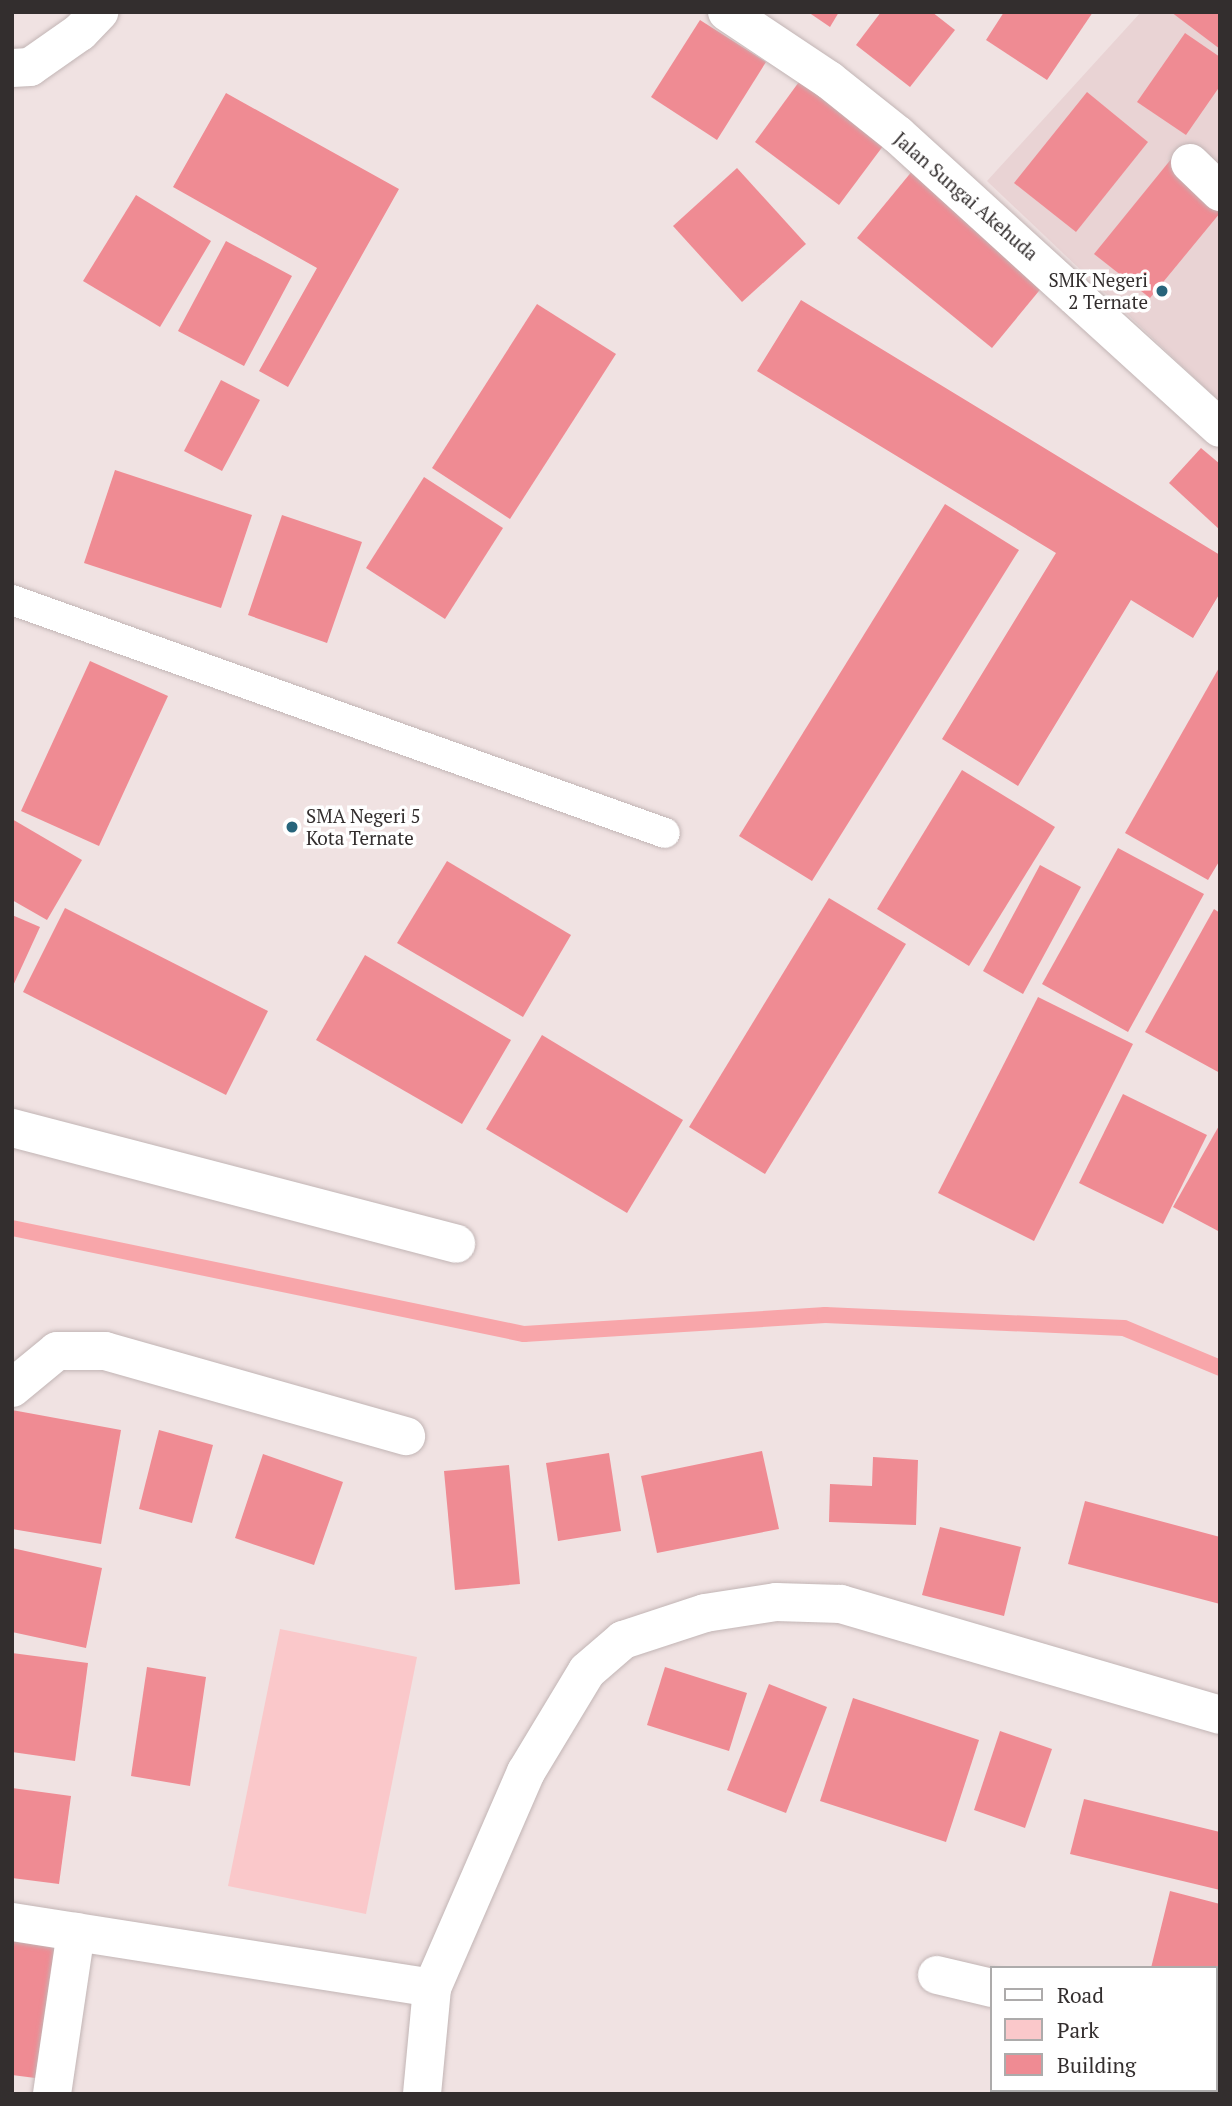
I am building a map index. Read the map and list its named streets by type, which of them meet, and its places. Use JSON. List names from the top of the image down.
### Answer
{
  "streets": {
    "street": ["Jalan Sungai Akehuda"]
  },
  "places": ["SMK Negeri 2 Ternate", "SMA Negeri 5 Kota Ternate"],
  "legend": ["Road", "Park", "Building"]
}
